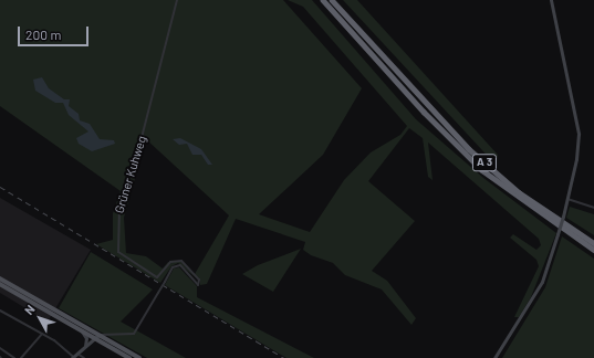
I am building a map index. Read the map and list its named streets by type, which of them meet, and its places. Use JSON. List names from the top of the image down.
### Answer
{
  "streets": {
    "highway": ["A 3"],
    "street": ["Grüner Kuhweg"]
  },
  "scale_bar": "200 m",
  "north": "top left"
}
